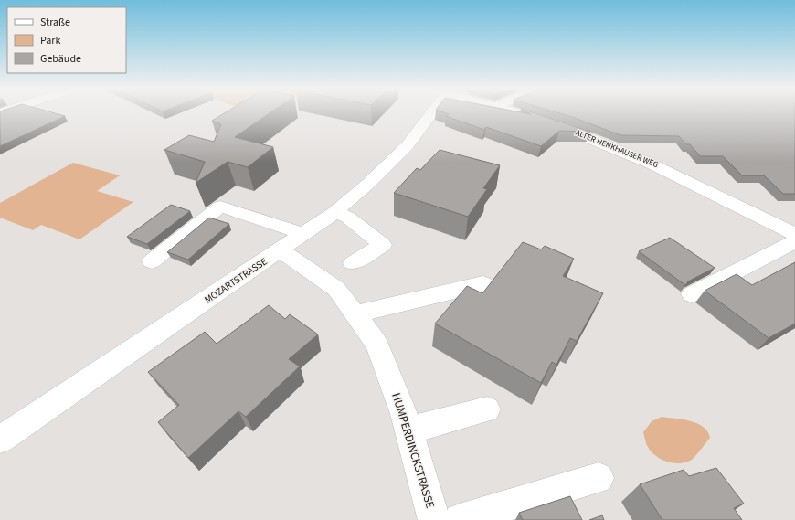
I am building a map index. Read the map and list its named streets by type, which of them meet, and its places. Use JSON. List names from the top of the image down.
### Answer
{
  "streets": {
    "street": ["ALTER HENKHAUSER WEG", "MOZARTSTRASSE", "HUMPERDINCKSTRASSE"]
  },
  "crossings": [
    ["MOZARTSTRASSE", "HUMPERDINCKSTRASSE"]
  ],
  "legend": ["Straße", "Park", "Gebäude"]
}
